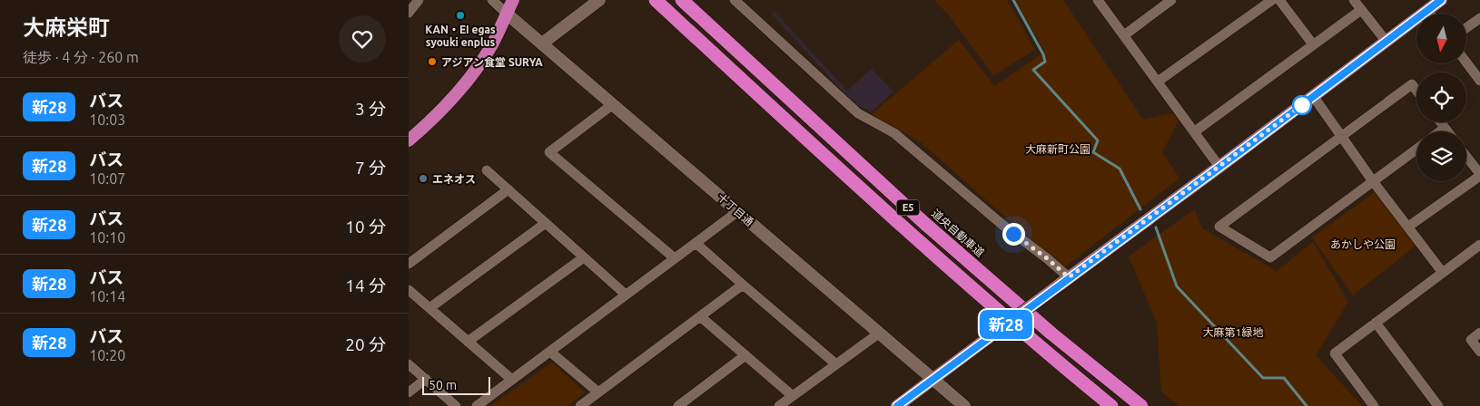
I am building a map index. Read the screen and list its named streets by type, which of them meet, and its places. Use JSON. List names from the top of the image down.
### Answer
{
  "streets": {
    "highway": ["E5", "道央自動車道"],
    "street": ["十丁目通"]
  },
  "parks": ["大麻新町公園", "あかしや公園", "大麻第1緑地"],
  "places": ["KAN・EI egas syouki enplus", "アジアン食堂 SURYA", "エネオス"],
  "lines": ["bus line 新28"],
  "scale_bar": "50 m",
  "north": "bottom",
  "page": {
    "heading": ["大麻栄町", "徒歩 · 4 分 · 260 m"],
    "on_map": "新28",
    "list": [
      {
        "mark": "新28",
        "name": "バス",
        "note": "10:03",
        "value": "3 分"
      },
      {
        "mark": "新28",
        "name": "バス",
        "note": "10:07",
        "value": "7 分"
      },
      {
        "mark": "新28",
        "name": "バス",
        "note": "10:10",
        "value": "10 分"
      },
      {
        "mark": "新28",
        "name": "バス",
        "note": "10:14",
        "value": "14 分"
      },
      {
        "mark": "新28",
        "name": "バス",
        "note": "10:20",
        "value": "20 分"
      }
    ],
    "scale": "50 m"
  }
}
